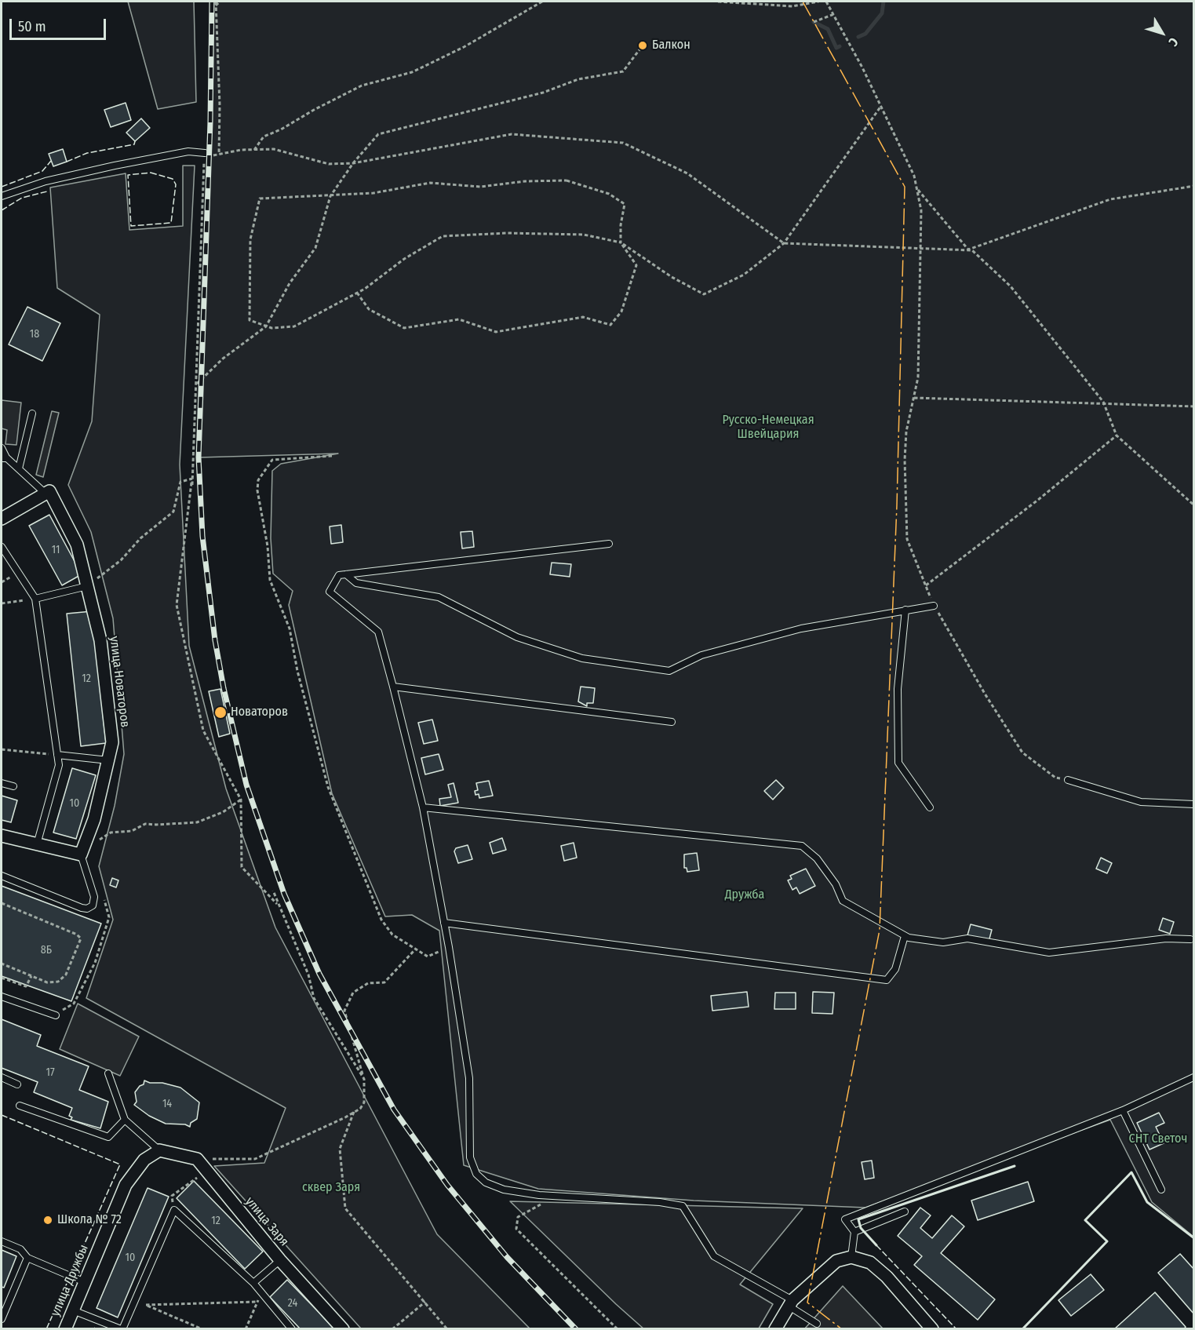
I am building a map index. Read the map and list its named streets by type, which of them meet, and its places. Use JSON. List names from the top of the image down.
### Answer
{
  "streets": {
    "street": ["улица Новаторов", "улица Заря", "улица Дружбы"]
  },
  "parks": [
    "Русско-Немецкая Швейцария",
    "Дружба",
    "СНТ Светоч",
    "сквер Заря"
  ],
  "places": ["Балкон", "Новаторов", "Школа № 72"],
  "house_numbers": [
    "18",
    "11",
    "12",
    "10",
    "8Б",
    "17",
    "14",
    "12",
    "10",
    "24"
  ],
  "scale_bar": "50 m",
  "north": "bottom right"
}
